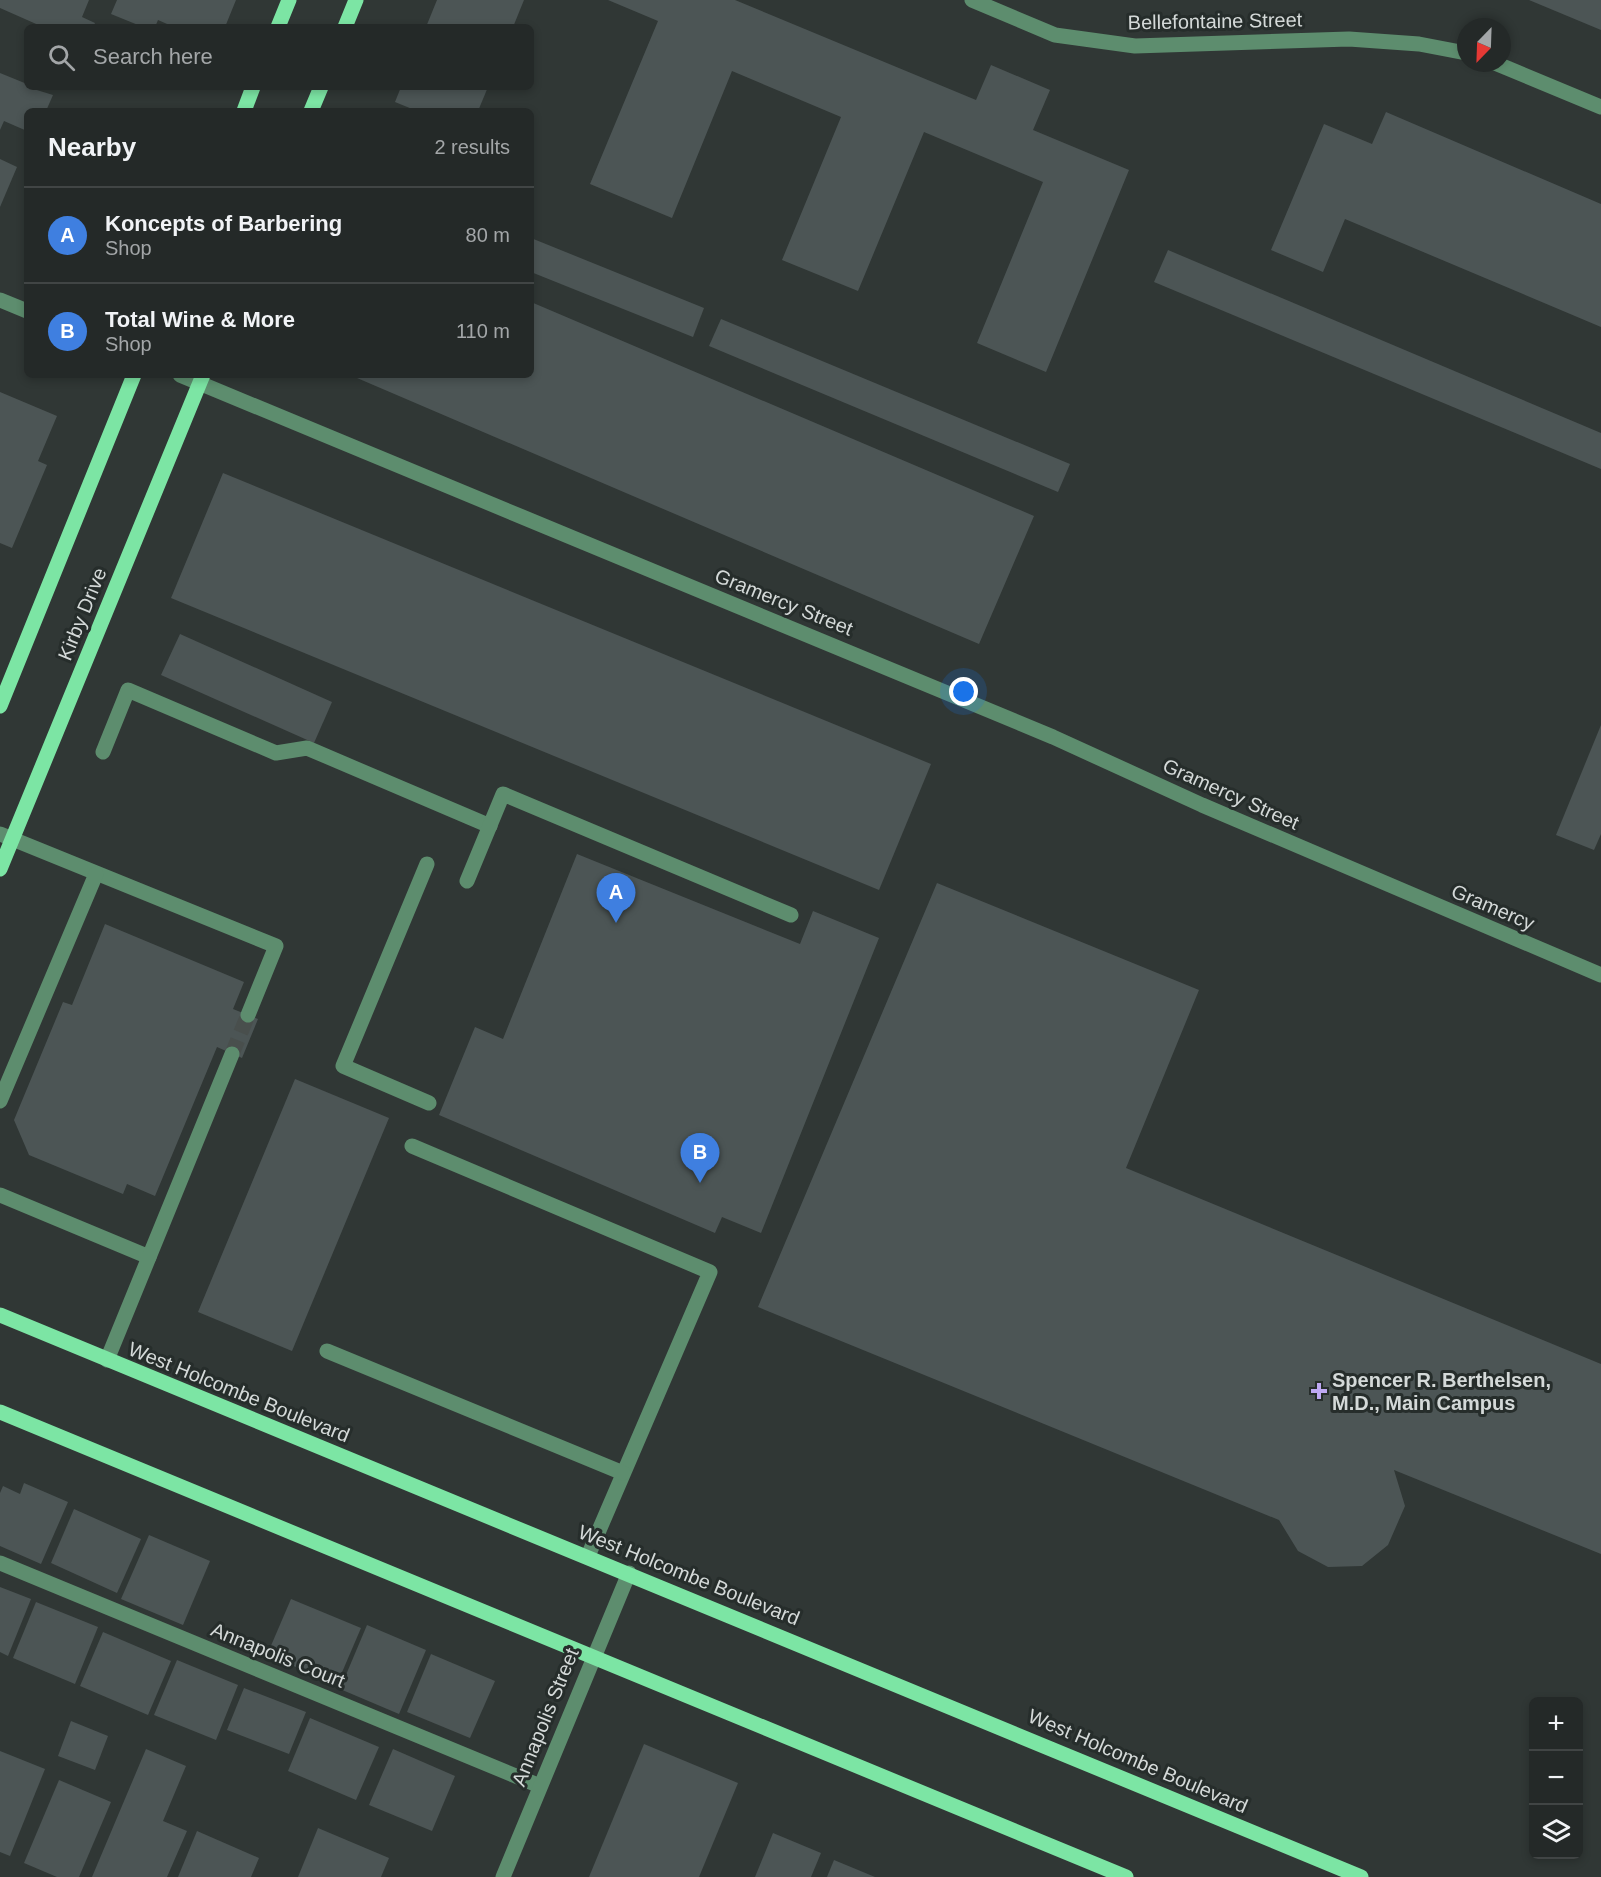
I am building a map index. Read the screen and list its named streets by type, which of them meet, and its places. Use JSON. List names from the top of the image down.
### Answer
{
  "streets": {
    "main road": ["Kirby Drive", "West Holcombe Boulevard"],
    "street": [
      "Bellefontaine Street",
      "Gramercy Street",
      "Gramercy",
      "Annapolis Court",
      "Annapolis Street"
    ]
  },
  "crossings": [
    ["Gramercy Street", "Kirby Drive"],
    ["Gramercy Street", "Gramercy"],
    ["West Holcombe Boulevard", "Annapolis Street"],
    ["Annapolis Court", "Annapolis Street"]
  ],
  "places": {
    "health": ["Spencer R. Berthelsen, M.D., Main Campus"]
  },
  "north": "bottom left",
  "page": {
    "search": "Search here",
    "heading": ["Nearby", "2 results"],
    "list": [
      {
        "mark": "A",
        "name": "Koncepts of Barbering",
        "note": "Shop",
        "value": "80 m"
      },
      {
        "mark": "B",
        "name": "Total Wine & More",
        "note": "Shop",
        "value": "110 m"
      }
    ],
    "pins": ["A", "B"],
    "map_buttons": ["+", "−"]
  }
}
